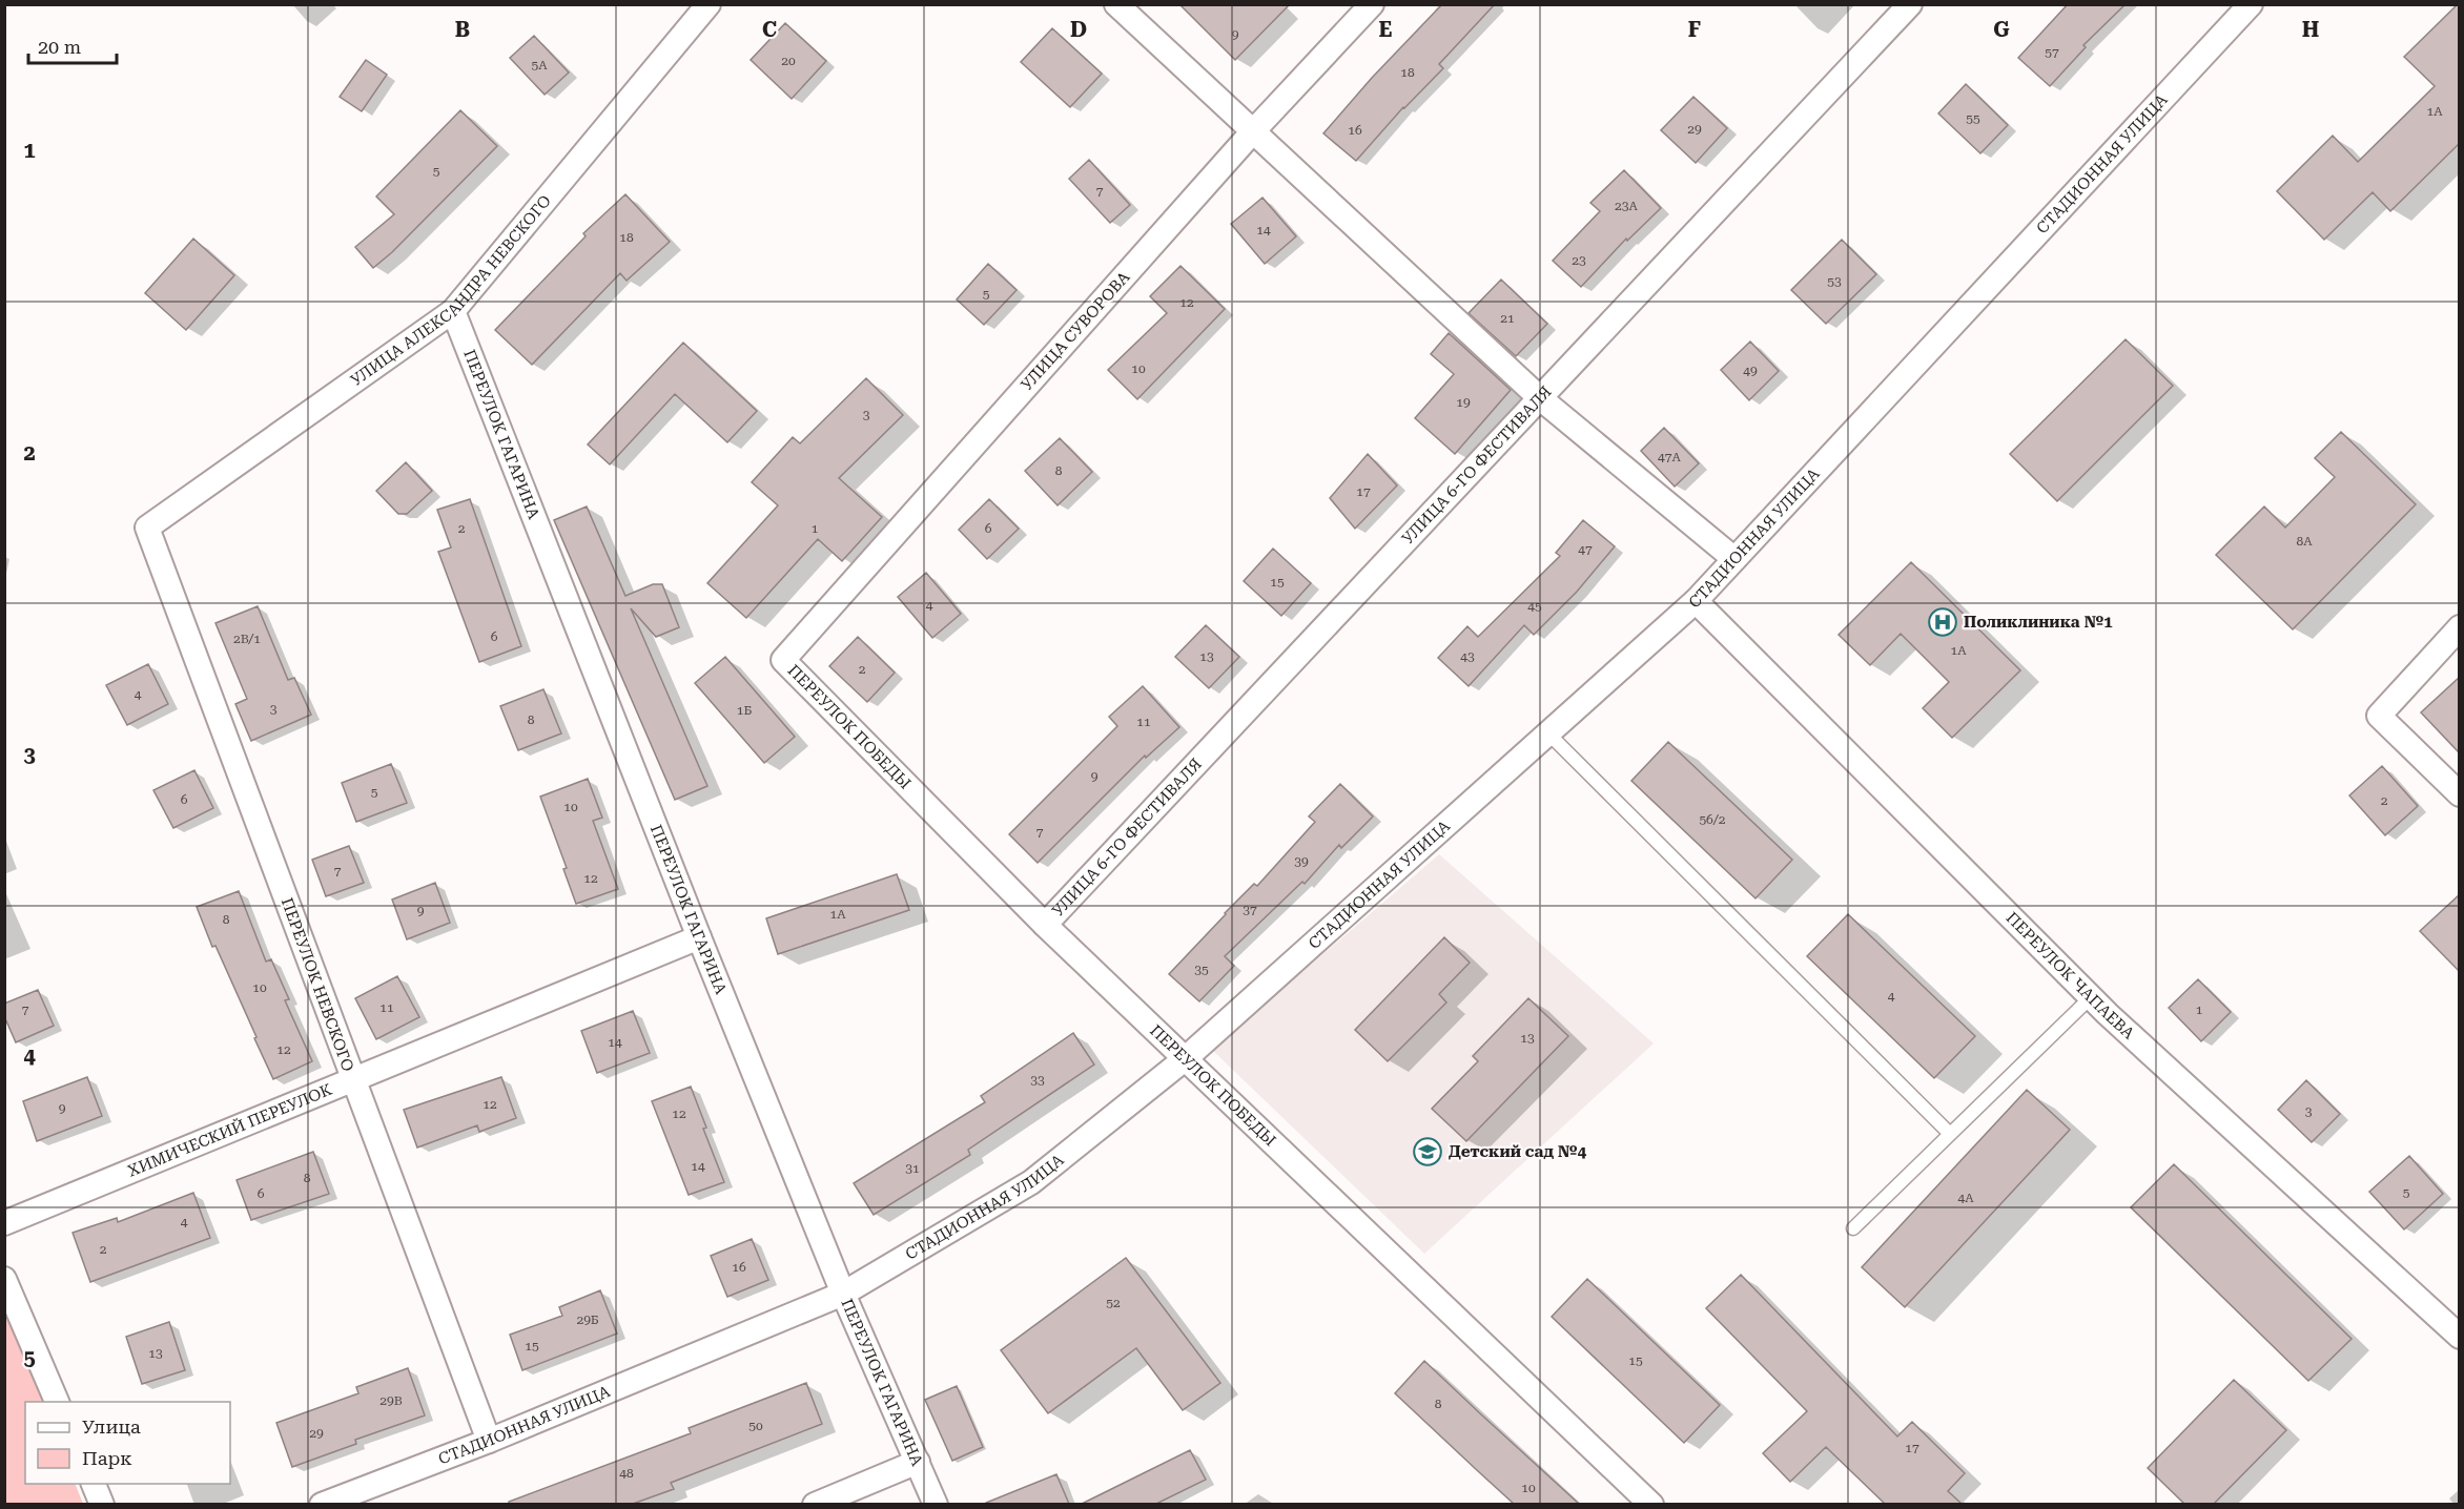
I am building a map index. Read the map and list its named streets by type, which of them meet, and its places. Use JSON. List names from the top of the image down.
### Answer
{
  "streets": {
    "street": [
      "СТАДИОННАЯ УЛИЦА",
      "УЛИЦА АЛЕКСАНДРА НЕВСКОГО",
      "УЛИЦА СУВОРОВА",
      "ПЕРЕУЛОК ГАГАРИНА",
      "УЛИЦА 6-ГО ФЕСТИВАЛЯ",
      "ПЕРЕУЛОК ПОБЕДЫ",
      "ПЕРЕУЛОК ЧАПАЕВА",
      "ПЕРЕУЛОК НЕВСКОГО",
      "ХИМИЧЕСКИЙ ПЕРЕУЛОК"
    ]
  },
  "crossings": [
    ["СТАДИОННАЯ УЛИЦА", "ПЕРЕУЛОК ГАГАРИНА"],
    ["СТАДИОННАЯ УЛИЦА", "ПЕРЕУЛОК ПОБЕДЫ"],
    ["СТАДИОННАЯ УЛИЦА", "ПЕРЕУЛОК ЧАПАЕВА"],
    ["СТАДИОННАЯ УЛИЦА", "ПЕРЕУЛОК НЕВСКОГО"],
    ["УЛИЦА АЛЕКСАНДРА НЕВСКОГО", "ПЕРЕУЛОК ГАГАРИНА"],
    ["УЛИЦА АЛЕКСАНДРА НЕВСКОГО", "ПЕРЕУЛОК НЕВСКОГО"],
    ["УЛИЦА СУВОРОВА", "ПЕРЕУЛОК ПОБЕДЫ"],
    ["ПЕРЕУЛОК ГАГАРИНА", "ХИМИЧЕСКИЙ ПЕРЕУЛОК"],
    ["УЛИЦА 6-ГО ФЕСТИВАЛЯ", "ПЕРЕУЛОК ПОБЕДЫ"],
    ["ПЕРЕУЛОК НЕВСКОГО", "ХИМИЧЕСКИЙ ПЕРЕУЛОК"]
  ],
  "places": {
    "hospital": ["Поликлиника №1"],
    "school or university": ["Детский сад №4"]
  },
  "house_numbers": [
    "9",
    "57",
    "20",
    "5А",
    "18",
    "1А",
    "55",
    "29",
    "16",
    "5",
    "7",
    "23А",
    "14",
    "18",
    "23",
    "53",
    "5",
    "12",
    "21",
    "10",
    "49",
    "19",
    "3",
    "47А",
    "8",
    "17",
    "2",
    "1",
    "6",
    "8А",
    "47",
    "15",
    "4",
    "45",
    "6",
    "2В/1",
    "1А",
    "13",
    "43",
    "2",
    "4",
    "3",
    "1Б",
    "8",
    "11",
    "9",
    "5",
    "6",
    "2",
    "10",
    "56/2",
    "7",
    "39",
    "7",
    "12",
    "37",
    "9",
    "1А",
    "8",
    "35",
    "10",
    "4",
    "11",
    "7",
    "1",
    "13",
    "14",
    "12",
    "33",
    "12",
    "9",
    "3",
    "12",
    "14",
    "31",
    "8",
    "5",
    "6",
    "4А",
    "4",
    "2",
    "16",
    "52",
    "29Б",
    "15",
    "13",
    "15",
    "29В",
    "8",
    "50",
    "29",
    "17",
    "48",
    "10"
  ],
  "legend": ["Улица", "Парк"],
  "scale_bar": "20 m",
  "grid": {
    "columns": [
      "B",
      "C",
      "D",
      "E",
      "F",
      "G",
      "H"
    ],
    "rows": [
      "1",
      "2",
      "3",
      "4",
      "5"
    ]
  }
}
